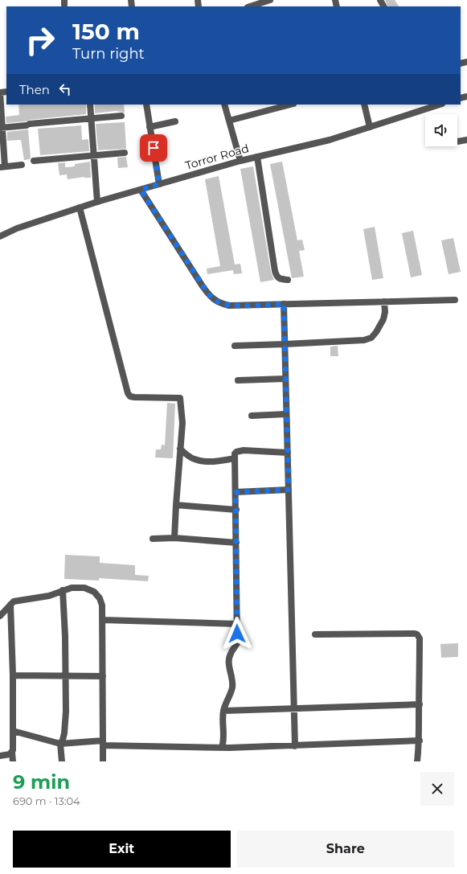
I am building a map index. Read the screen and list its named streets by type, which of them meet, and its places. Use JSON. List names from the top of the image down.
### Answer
{
  "streets": {
    "street": ["Torror Road"]
  },
  "page": {
    "turn": ["150 m", "Turn right"],
    "then": "Then",
    "heading": ["9 min", "690 m · 13:04"],
    "buttons": ["Exit", "Share"]
  }
}
